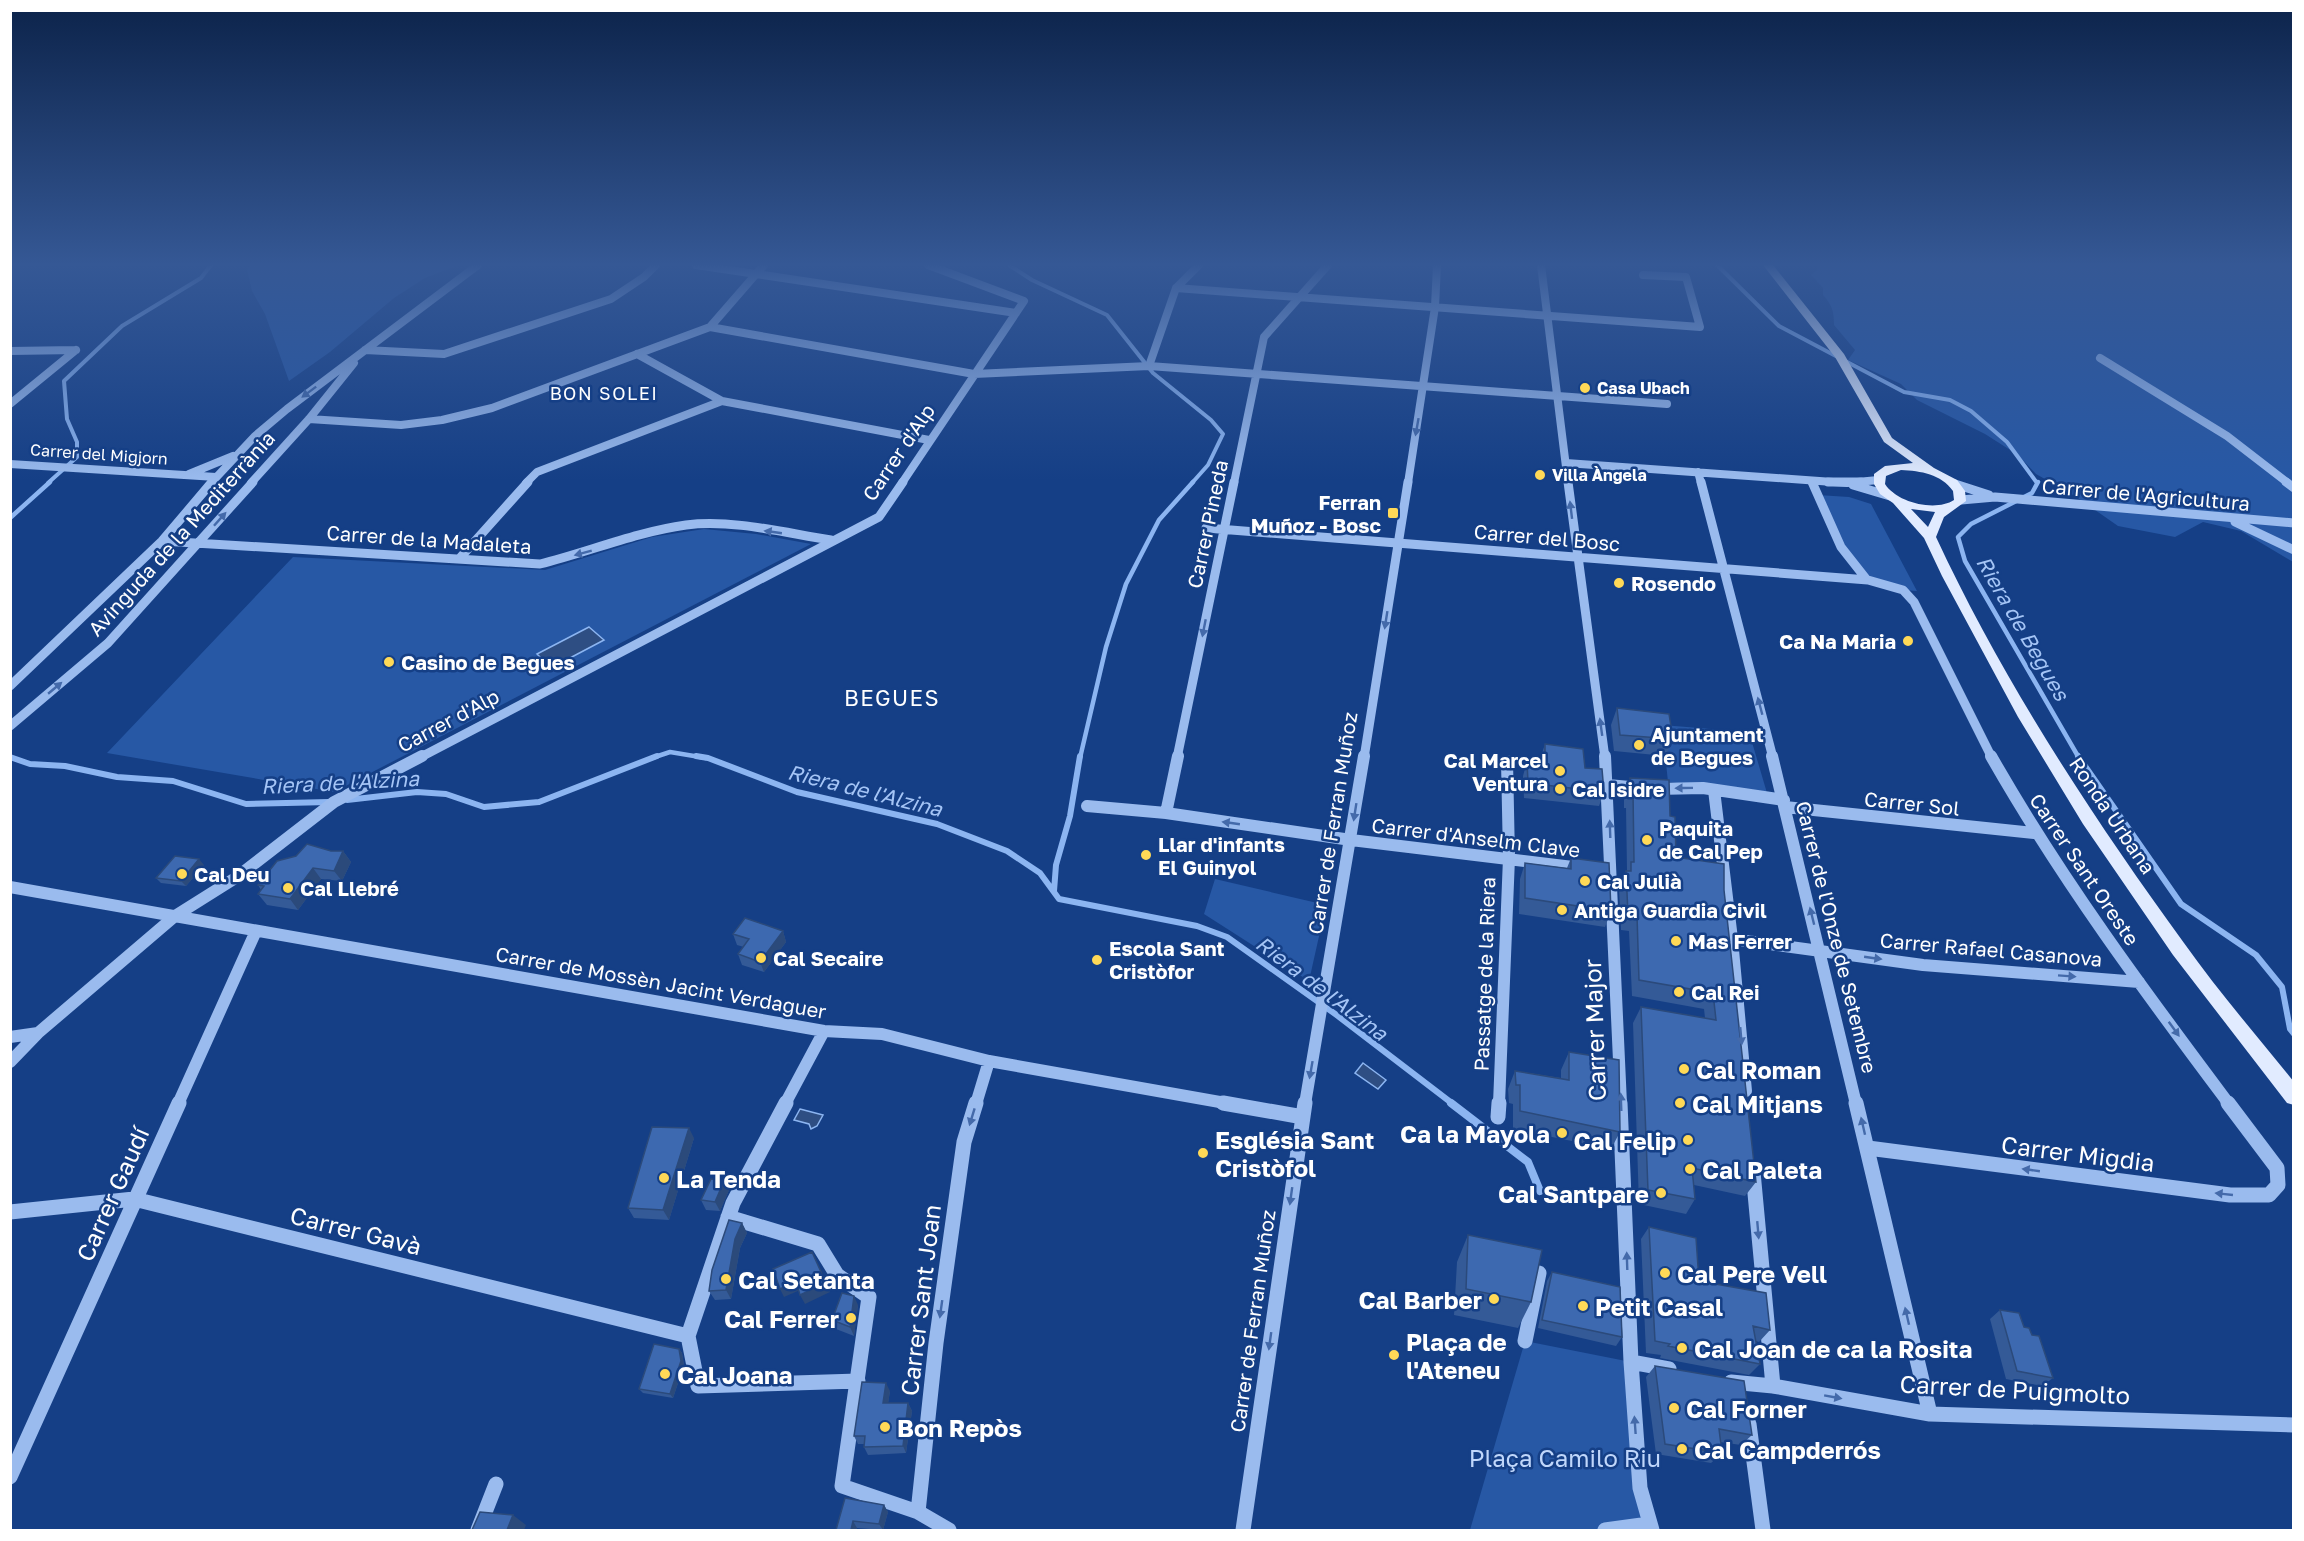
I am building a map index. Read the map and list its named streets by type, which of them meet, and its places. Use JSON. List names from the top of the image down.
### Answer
{
  "streets": {
    "main road": ["Ronda Urbana"],
    "street": [
      "Carrer d'Alp",
      "Carrer del Migjorn",
      "Carrer de l'Agricultura",
      "Carrer Pineda",
      "Avinguda de la Mediterrània",
      "Carrer del Bosc",
      "Carrer de la Madaleta",
      "Carrer Sol",
      "Carrer de Ferran Muñoz",
      "Carrer d'Anselm Clave",
      "Carrer Sant Oreste",
      "Carrer de l'Onze de Setembre",
      "Carrer Rafael Casanova",
      "Passatge de la Riera",
      "Carrer de Mossèn Jacint Verdaguer",
      "Carrer Major",
      "Carrer Migdia",
      "Carrer Gaudí",
      "Carrer Gavà",
      "Carrer Sant Joan",
      "Carrer de Puigmolto"
    ]
  },
  "crossings": [
    ["Carrer d'Alp", "Carrer de la Madaleta"],
    ["Carrer d'Alp", "Carrer de Mossèn Jacint Verdaguer"],
    ["Carrer del Migjorn", "Avinguda de la Mediterrània"],
    ["Carrer Pineda", "Carrer del Bosc"],
    ["Carrer Pineda", "Carrer d'Anselm Clave"],
    ["Avinguda de la Mediterrània", "Carrer de la Madaleta"],
    ["Carrer del Bosc", "Carrer de Ferran Muñoz"],
    ["Carrer del Bosc", "Carrer Sant Oreste"],
    ["Carrer del Bosc", "Carrer de l'Onze de Setembre"],
    ["Carrer del Bosc", "Carrer Major"],
    ["Carrer Sol", "Carrer Sant Oreste"],
    ["Carrer Sol", "Carrer de l'Onze de Setembre"],
    ["Carrer Sol", "Carrer Major"],
    ["Carrer de Ferran Muñoz", "Carrer d'Anselm Clave"],
    ["Carrer de Ferran Muñoz", "Carrer de Mossèn Jacint Verdaguer"],
    ["Carrer d'Anselm Clave", "Passatge de la Riera"],
    ["Carrer d'Anselm Clave", "Carrer Major"],
    ["Carrer Sant Oreste", "Carrer Rafael Casanova"],
    ["Carrer Sant Oreste", "Carrer Migdia"],
    ["Carrer de l'Onze de Setembre", "Carrer Rafael Casanova"],
    ["Carrer de l'Onze de Setembre", "Carrer Migdia"],
    ["Carrer de l'Onze de Setembre", "Carrer de Puigmolto"],
    ["Carrer de Mossèn Jacint Verdaguer", "Carrer Gaudí"],
    ["Carrer de Mossèn Jacint Verdaguer", "Carrer Sant Joan"],
    ["Carrer Gaudí", "Carrer Gavà"]
  ],
  "one_way": [
    "Carrer Pineda",
    "Carrer de la Madaleta",
    "Carrer de Ferran Muñoz",
    "Carrer d'Anselm Clave",
    "Carrer de l'Onze de Setembre",
    "Carrer Rafael Casanova",
    "Carrer Major",
    "Carrer Migdia",
    "Carrer Sant Joan"
  ],
  "districts": ["BON SOLEI", "BEGUES"],
  "water": ["Riera de Begues", "Riera de l'Alzina"],
  "parks": ["Plaça Camilo Riu"],
  "places": {
    "other": [
      "Casa Ubach",
      "Villa Àngela",
      "Rosendo",
      "Ca Na Maria",
      "Casino de Begues",
      "Ajuntament de Begues",
      "Cal Marcel Ventura",
      "Cal Isidre",
      "Paquita de Cal Pep",
      "Llar d'infants El Guinyol",
      "Cal Deu",
      "Cal Julià",
      "Cal Llebré",
      "Antiga Guardia Civil",
      "Mas Ferrer",
      "Cal Secaire",
      "Escola Sant Cristòfor",
      "Cal Rei",
      "Cal Roman",
      "Cal Mitjans",
      "Ca la Mayola",
      "Cal Felip",
      "Església Sant Cristòfol",
      "Cal Paleta",
      "La Tenda",
      "Cal Santpare",
      "Cal Pere Vell",
      "Cal Setanta",
      "Cal Barber",
      "Petit Casal",
      "Cal Ferrer",
      "Cal Joan de ca la Rosita",
      "Plaça de l'Ateneu",
      "Cal Joana",
      "Cal Forner",
      "Bon Repòs",
      "Cal Campderrós"
    ],
    "transit": ["Ferran Muñoz - Bosc"]
  }
}
